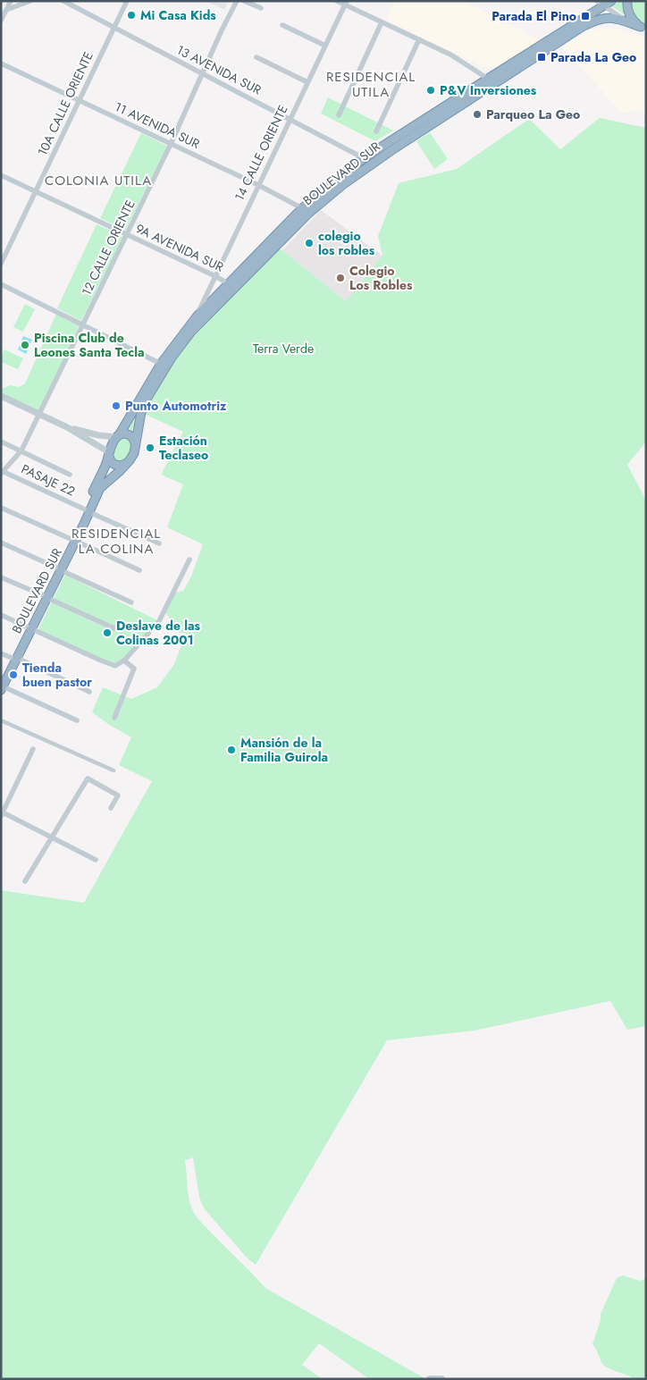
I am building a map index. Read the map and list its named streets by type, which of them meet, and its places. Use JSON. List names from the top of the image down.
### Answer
{
  "streets": {
    "highway": ["BOULEVARD SUR"],
    "street": [
      "13 AVENIDA SUR",
      "10A CALLE ORIENTE",
      "11 AVENIDA SUR",
      "14 CALLE ORIENTE",
      "12 CALLE ORIENTE",
      "9A AVENIDA SUR",
      "PASAJE 22"
    ]
  },
  "crossings": [
    ["13 AVENIDA SUR", "10A CALLE ORIENTE"],
    ["13 AVENIDA SUR", "14 CALLE ORIENTE"],
    ["13 AVENIDA SUR", "BOULEVARD SUR"],
    ["13 AVENIDA SUR", "12 CALLE ORIENTE"],
    ["10A CALLE ORIENTE", "11 AVENIDA SUR"],
    ["10A CALLE ORIENTE", "9A AVENIDA SUR"],
    ["11 AVENIDA SUR", "14 CALLE ORIENTE"],
    ["11 AVENIDA SUR", "BOULEVARD SUR"],
    ["11 AVENIDA SUR", "12 CALLE ORIENTE"],
    ["14 CALLE ORIENTE", "BOULEVARD SUR"],
    ["14 CALLE ORIENTE", "9A AVENIDA SUR"],
    ["BOULEVARD SUR", "9A AVENIDA SUR"],
    ["BOULEVARD SUR", "PASAJE 22"],
    ["12 CALLE ORIENTE", "9A AVENIDA SUR"],
    ["12 CALLE ORIENTE", "PASAJE 22"]
  ],
  "districts": ["RESIDENCIAL UTILA", "COLONIA UTILA", "RESIDENCIAL LA COLINA"],
  "parks": ["Terra Verde"],
  "places": {
    "other": [
      "Mi Casa Kids",
      "P&V Inversiones",
      "Parqueo La Geo",
      "colegio los robles",
      "Colegio Los Robles",
      "Piscina Club de Leones Santa Tecla",
      "Punto Automotriz",
      "Estación Teclaseo",
      "Deslave de las Colinas 2001",
      "Tienda buen pastor",
      "Mansión de la Familia Guirola"
    ],
    "transit": ["Parada El Pino", "Parada La Geo"]
  }
}
